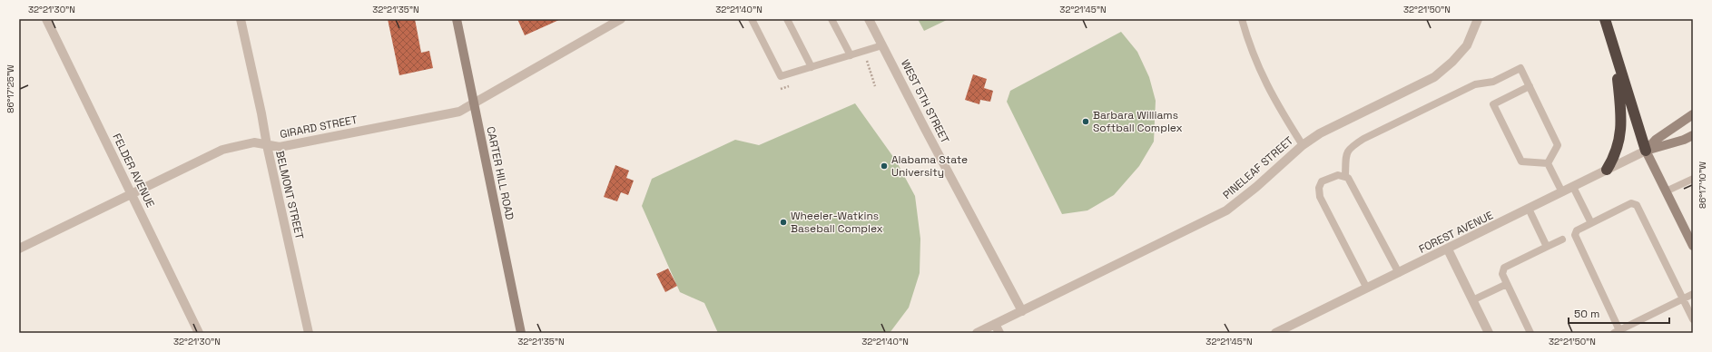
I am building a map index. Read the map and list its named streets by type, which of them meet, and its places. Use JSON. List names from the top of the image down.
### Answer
{
  "streets": {
    "main road": ["CARTER HILL ROAD", "FOREST AVENUE"],
    "street": [
      "WEST 5TH STREET",
      "GIRARD STREET",
      "PINELEAF STREET",
      "FELDER AVENUE",
      "BELMONT STREET"
    ]
  },
  "crossings": [
    ["WEST 5TH STREET", "PINELEAF STREET"],
    ["GIRARD STREET", "FELDER AVENUE"],
    ["GIRARD STREET", "CARTER HILL ROAD"],
    ["GIRARD STREET", "BELMONT STREET"]
  ],
  "places": ["Barbara Williams Softball Complex", "Alabama State University", "Wheeler-Watkins Baseball Complex"],
  "scale_bar": "50 m",
  "coordinates": [
    "32°21'30\"N",
    "32°21'35\"N",
    "32°21'40\"N",
    "32°21'45\"N",
    "32°21'50\"N",
    "86°17'25\"W",
    "86°17'10\"W"
  ]
}
